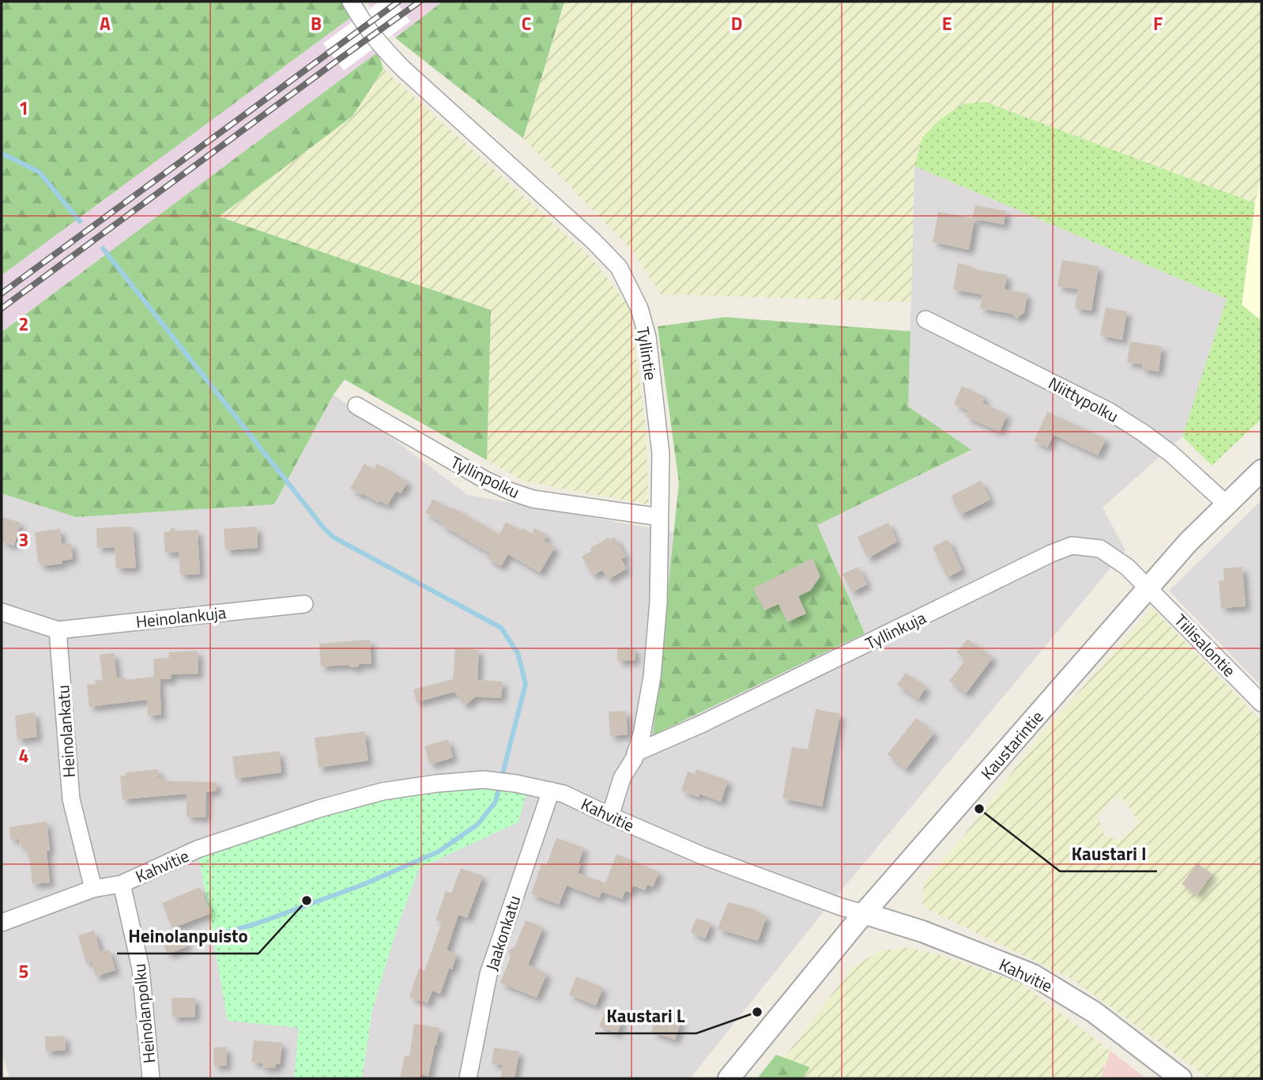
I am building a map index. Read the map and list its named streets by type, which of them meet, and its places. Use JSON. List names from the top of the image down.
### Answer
{
  "streets": {
    "street": [
      "Tyllintie",
      "Niittypolku",
      "Tyllinpolku",
      "Heinolankuja",
      "Tyllinkuja",
      "Tiilisalontie",
      "Heinolankatu",
      "Kaustarintie",
      "Kahvitie",
      "Jaakonkatu",
      "Heinolanpolku"
    ]
  },
  "crossings": [
    ["Tyllintie", "Tyllinpolku"],
    ["Tyllintie", "Tyllinkuja"],
    ["Tyllintie", "Kahvitie"],
    ["Niittypolku", "Kaustarintie"],
    ["Heinolankuja", "Heinolankatu"],
    ["Tyllinkuja", "Tiilisalontie"],
    ["Tyllinkuja", "Kaustarintie"],
    ["Tiilisalontie", "Kaustarintie"],
    ["Heinolankatu", "Kahvitie"],
    ["Kaustarintie", "Kahvitie"],
    ["Kahvitie", "Jaakonkatu"],
    ["Kahvitie", "Heinolanpolku"]
  ],
  "places": ["Kaustari I", "Heinolanpuisto", "Kaustari L"],
  "grid": {
    "columns": [
      "A",
      "B",
      "C",
      "D",
      "E",
      "F"
    ],
    "rows": [
      "1",
      "2",
      "3",
      "4",
      "5"
    ]
  }
}
